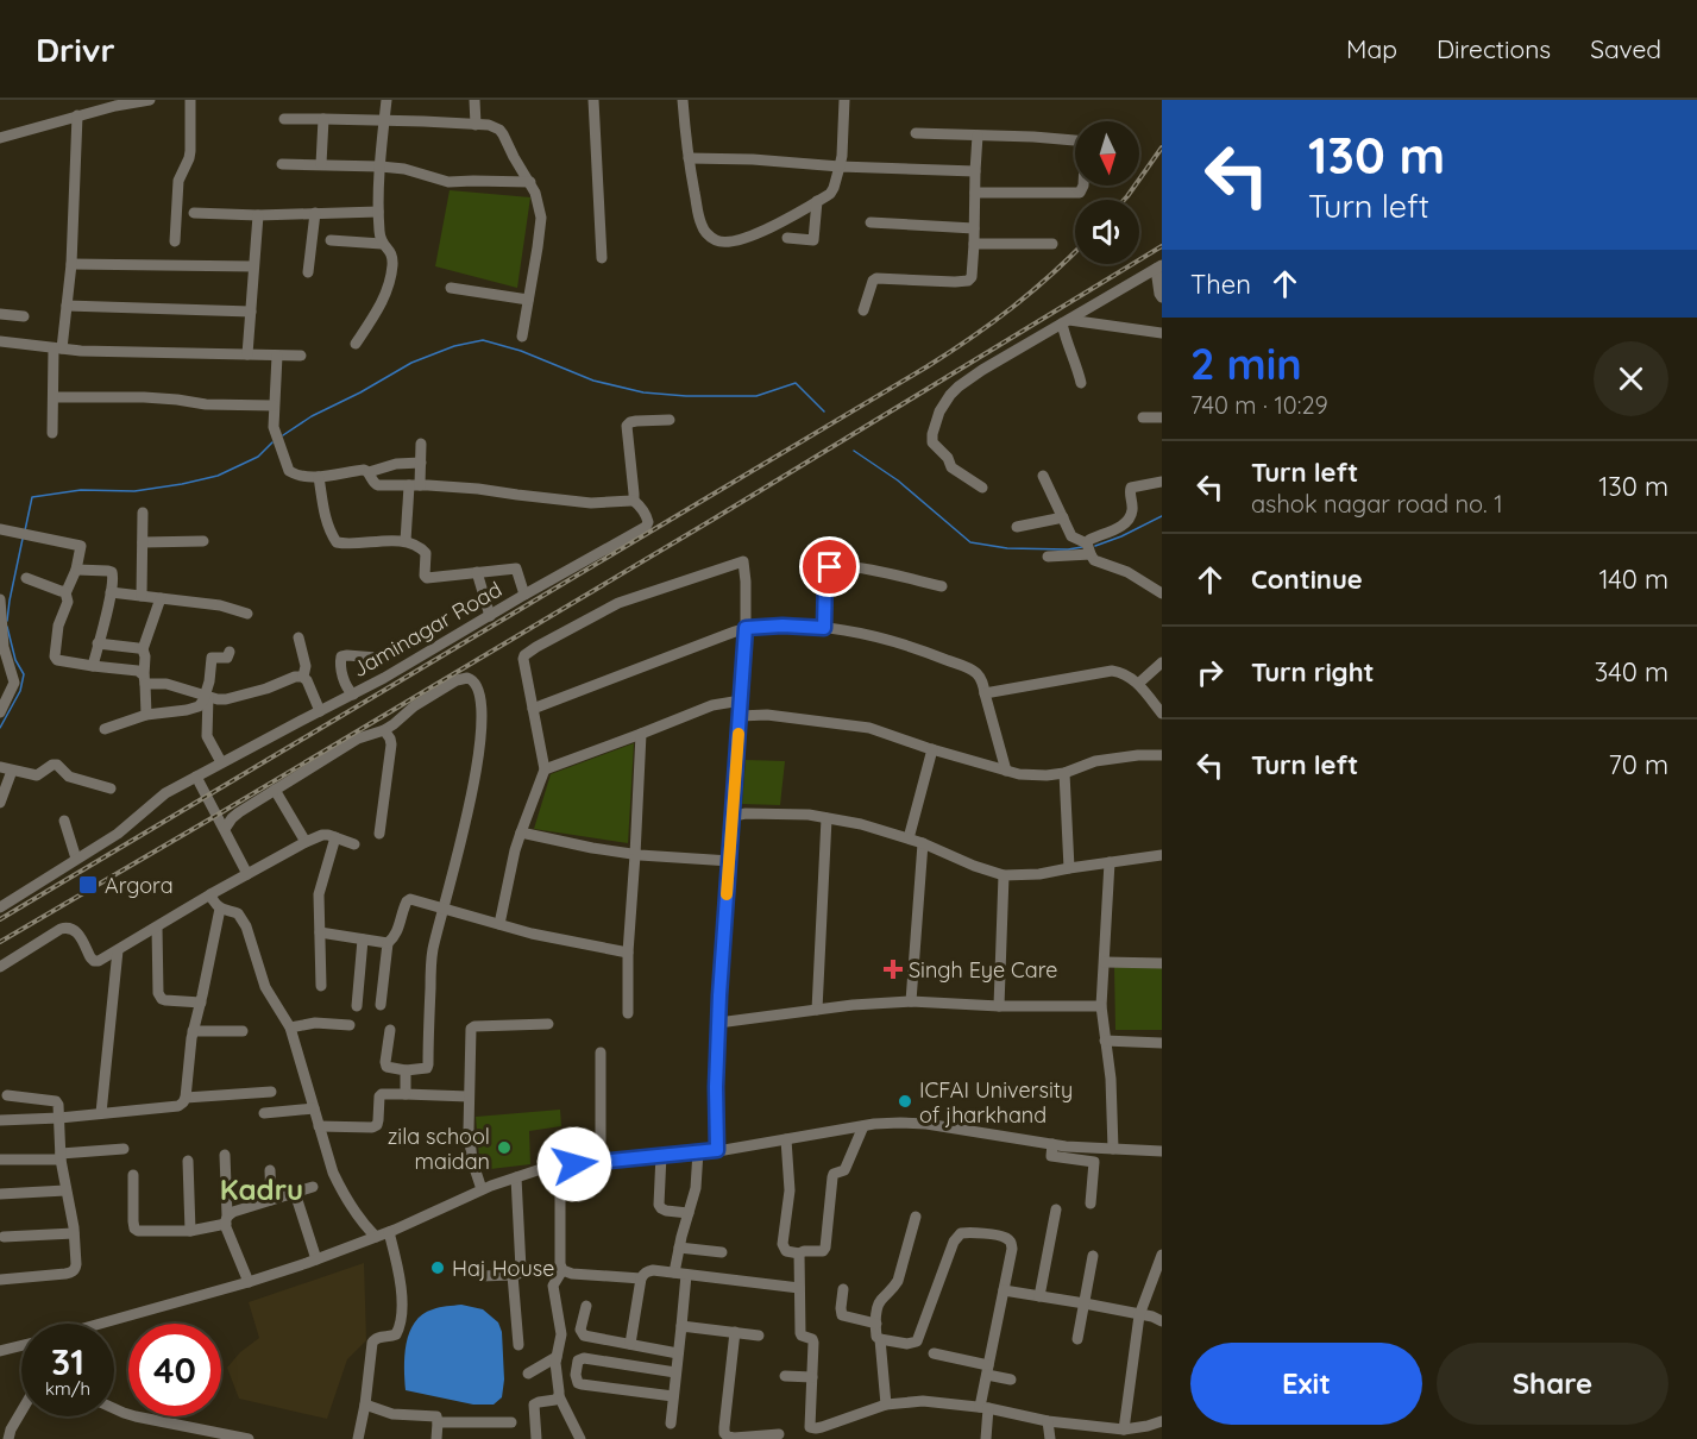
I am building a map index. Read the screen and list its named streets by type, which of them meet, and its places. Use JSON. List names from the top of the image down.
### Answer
{
  "streets": {
    "street": ["Jaminagar Road"]
  },
  "districts": ["Kadru"],
  "places": {
    "transit": ["Argora"],
    "health": ["Singh Eye Care"],
    "other": ["ICFAI University of jharkhand", "zila school maidan", "Haj House"]
  },
  "north": "bottom",
  "page": {
    "header": "Drivr",
    "nav": ["Map", "Directions", "Saved"],
    "turn": ["130 m", "Turn left"],
    "then": "Then",
    "heading": ["2 min", "740 m · 10:29"],
    "list": [
      {
        "name": "Turn left",
        "note": "ashok nagar road no. 1",
        "value": "130 m"
      },
      {
        "name": "Continue",
        "value": "140 m"
      },
      {
        "name": "Turn right",
        "value": "340 m"
      },
      {
        "name": "Turn left",
        "value": "70 m"
      }
    ],
    "speed": "31 km/h",
    "limit": "40",
    "buttons": ["Exit", "Share"]
  }
}
